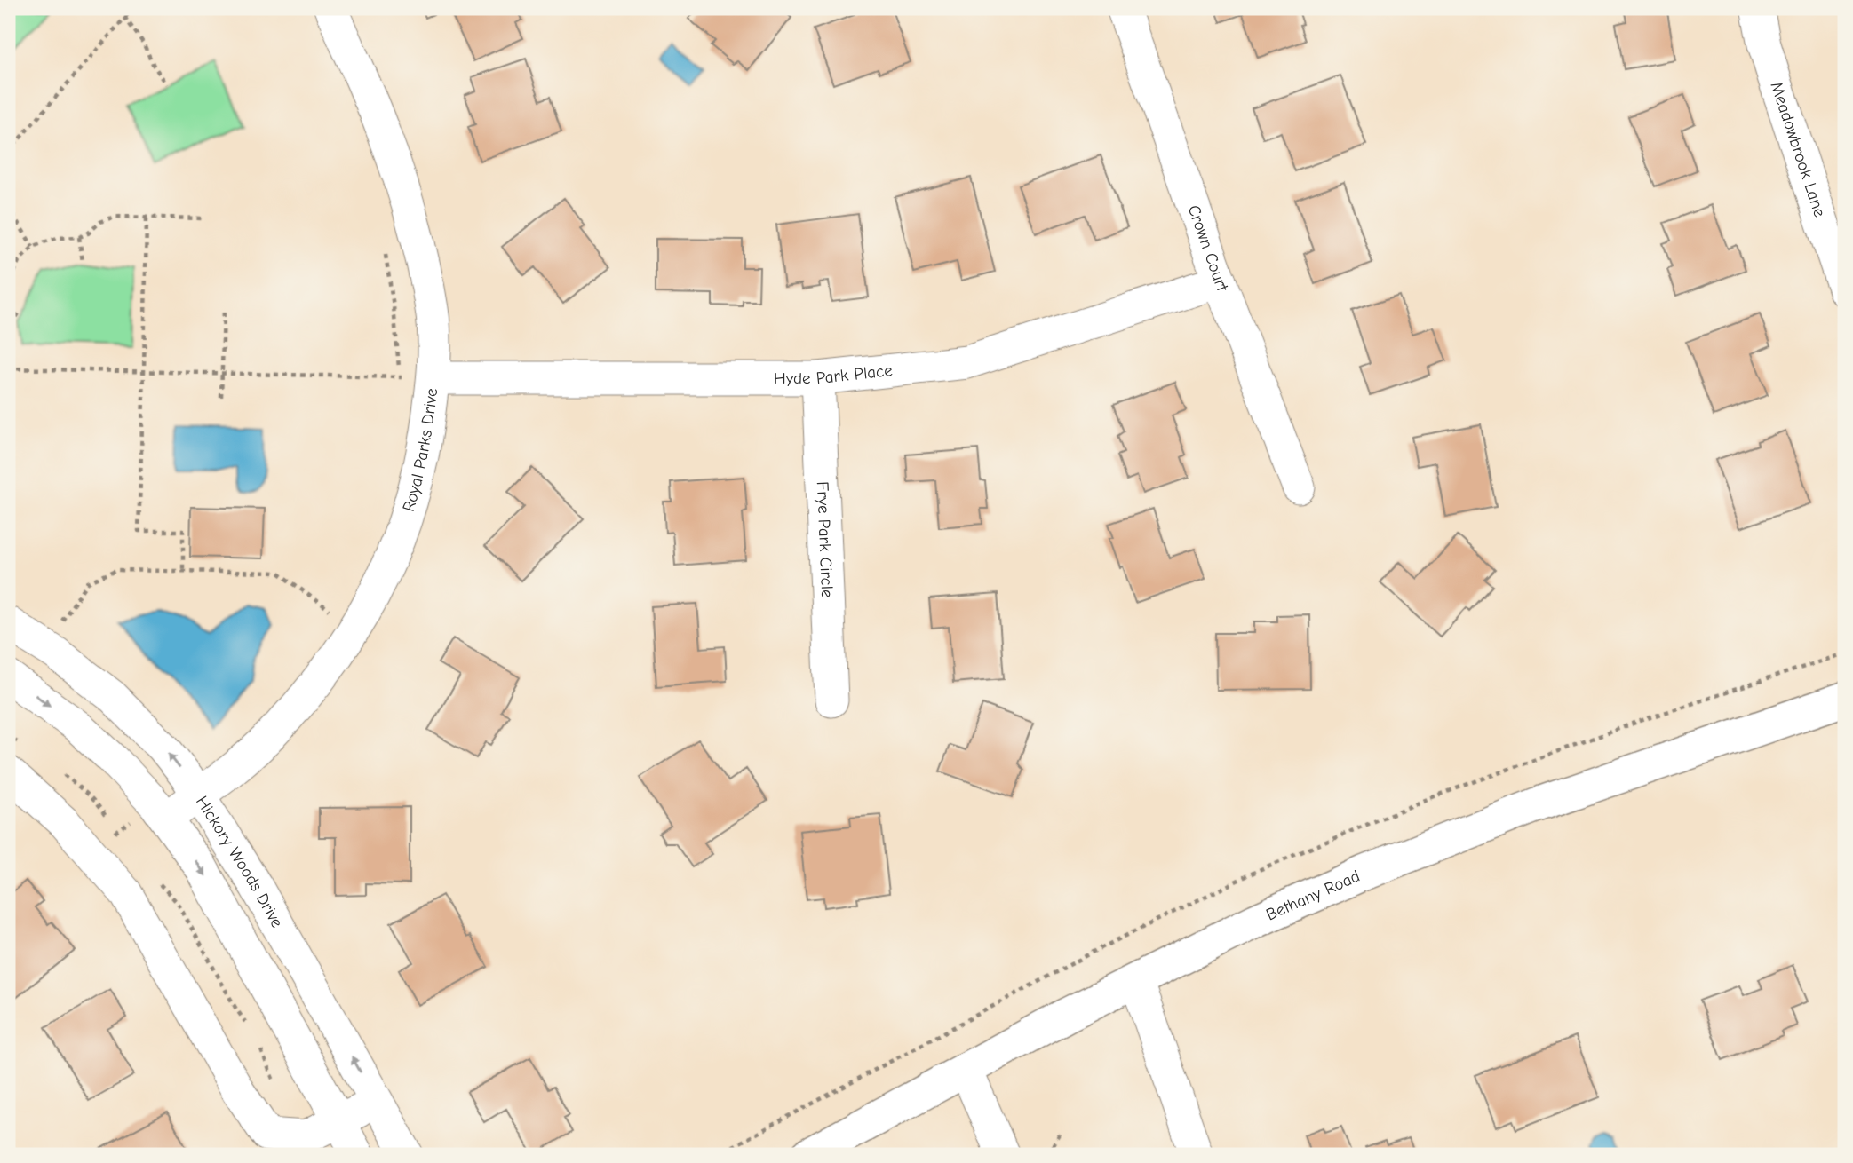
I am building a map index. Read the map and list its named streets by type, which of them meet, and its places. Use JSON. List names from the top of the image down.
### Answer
{
  "streets": {
    "main road": ["Bethany Road"],
    "street": [
      "Meadowbrook Lane",
      "Crown Court",
      "Hyde Park Place",
      "Royal Parks Drive",
      "Frye Park Circle",
      "Hickory Woods Drive"
    ]
  },
  "crossings": [
    ["Crown Court", "Hyde Park Place"],
    ["Hyde Park Place", "Royal Parks Drive"],
    ["Hyde Park Place", "Frye Park Circle"],
    ["Royal Parks Drive", "Hickory Woods Drive"]
  ]
}
